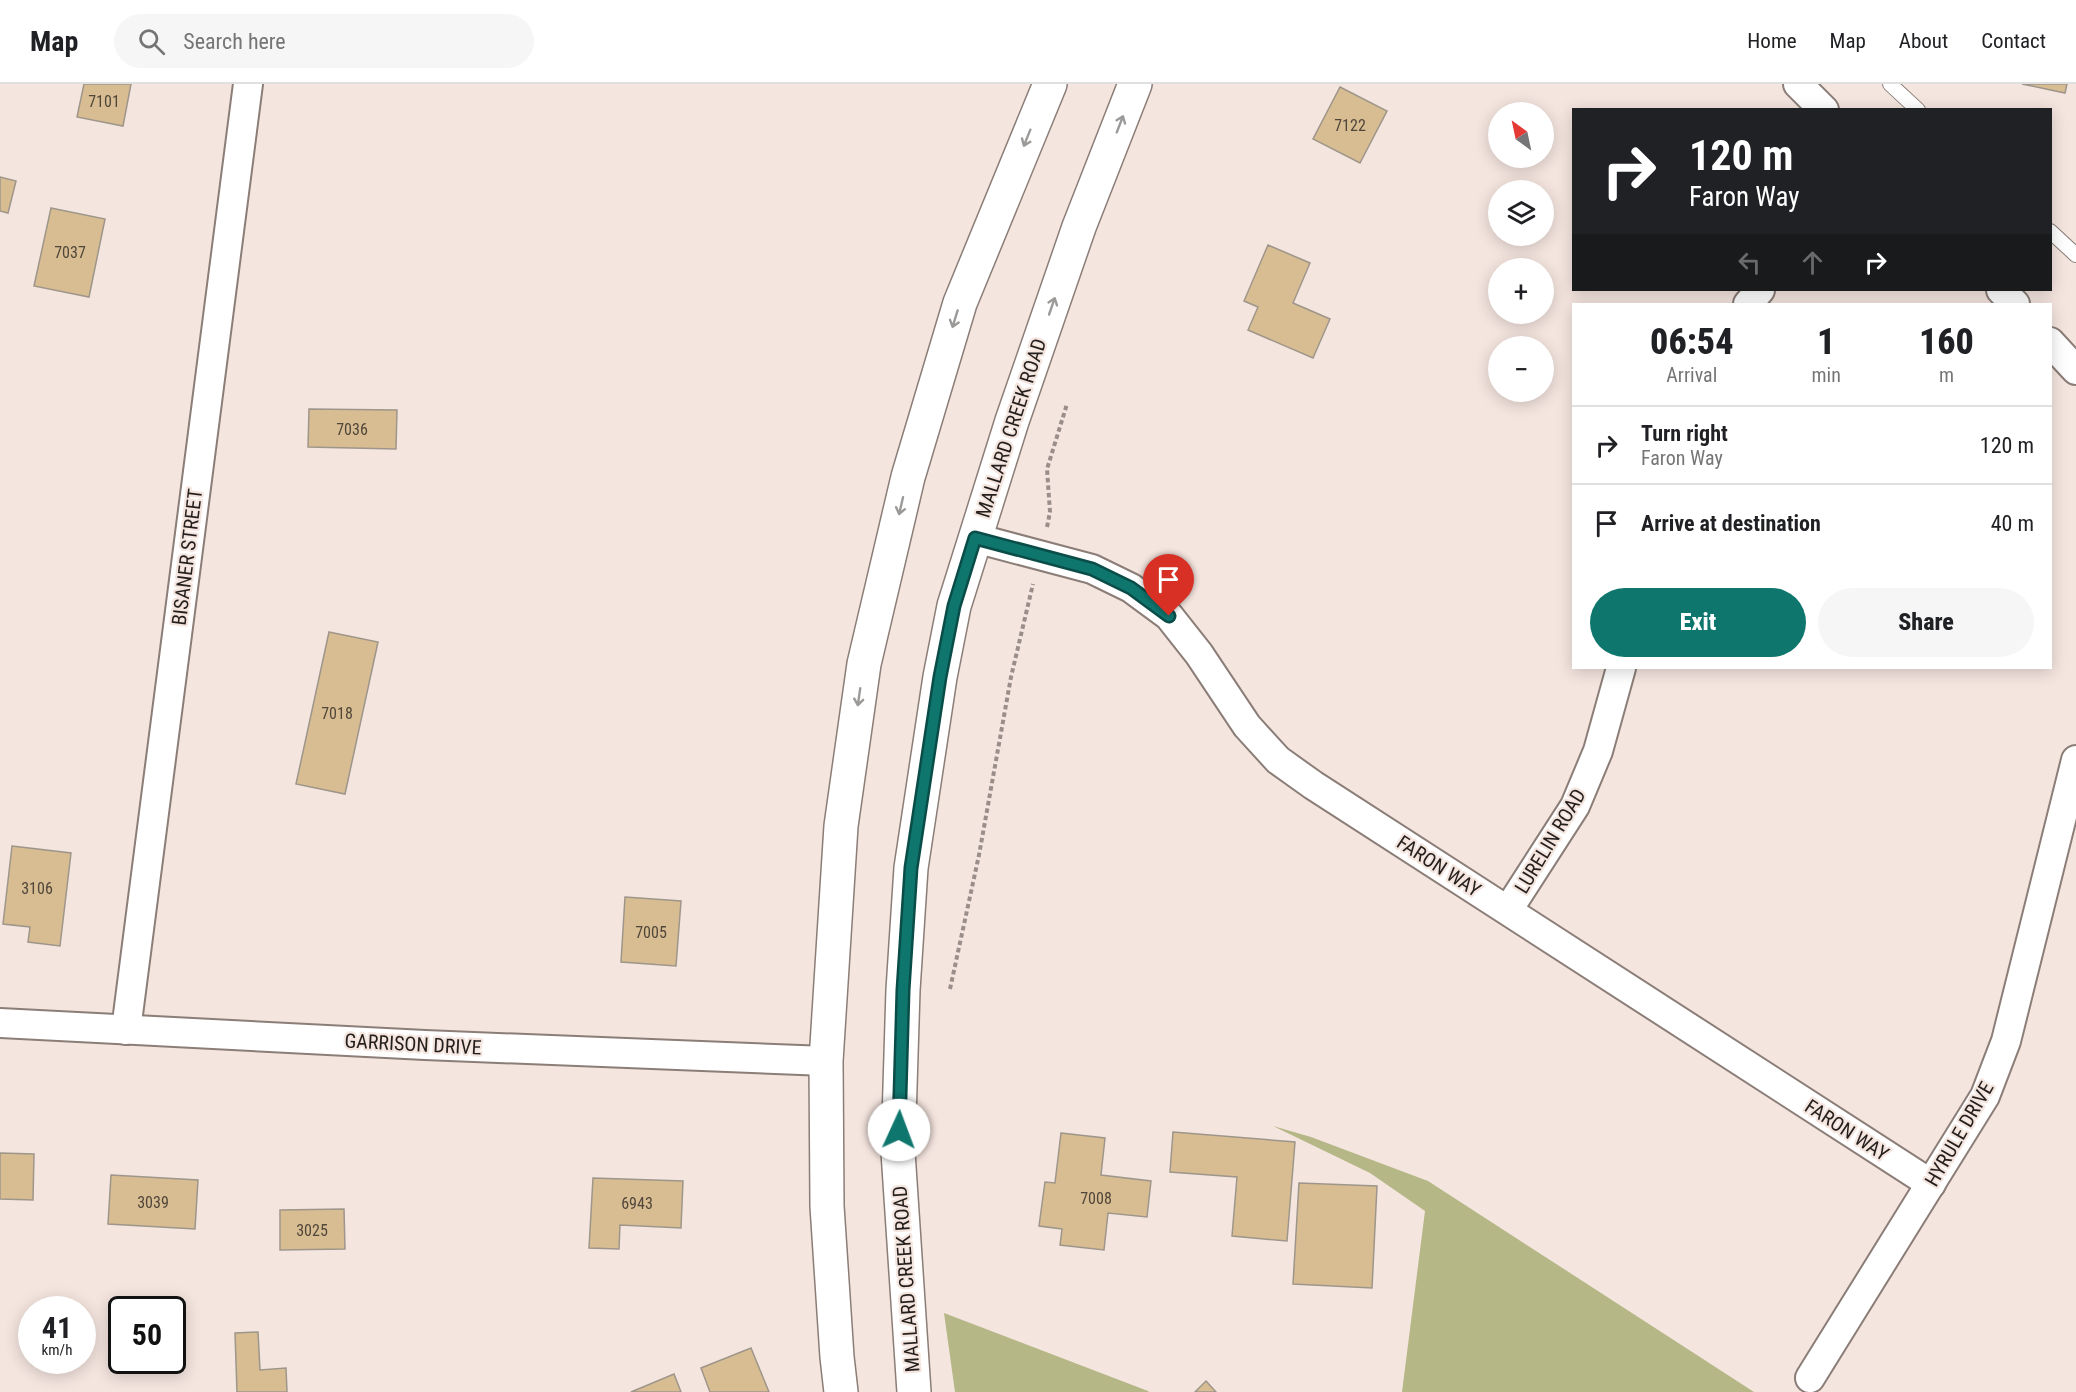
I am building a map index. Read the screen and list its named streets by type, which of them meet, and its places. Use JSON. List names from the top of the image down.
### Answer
{
  "streets": {
    "main road": ["MALLARD CREEK ROAD"],
    "street": [
      "BISANER STREET",
      "LURELIN ROAD",
      "FARON WAY",
      "GARRISON DRIVE",
      "HYRULE DRIVE"
    ]
  },
  "crossings": [
    ["MALLARD CREEK ROAD", "FARON WAY"],
    ["BISANER STREET", "GARRISON DRIVE"],
    ["LURELIN ROAD", "FARON WAY"],
    ["FARON WAY", "HYRULE DRIVE"]
  ],
  "house_numbers": [
    "7101",
    "7122",
    "7037",
    "7036",
    "7018",
    "3106",
    "7005",
    "7008",
    "3039",
    "6943",
    "3025"
  ],
  "north": "top left",
  "page": {
    "header": "Map",
    "search": "Search here",
    "nav": [
      "Home",
      "Map",
      "About",
      "Contact"
    ],
    "map_buttons": ["+", "−"],
    "turn": ["120 m", "Faron Way"],
    "eta": [
      "06:54",
      "Arrival",
      "1",
      "min",
      "160",
      "m"
    ],
    "list": [
      {
        "name": "Turn right",
        "note": "Faron Way",
        "value": "120 m"
      },
      {
        "name": "Arrive at destination",
        "value": "40 m"
      }
    ],
    "buttons": ["Exit", "Share"],
    "speed": "41 km/h",
    "limit": "50"
  }
}
